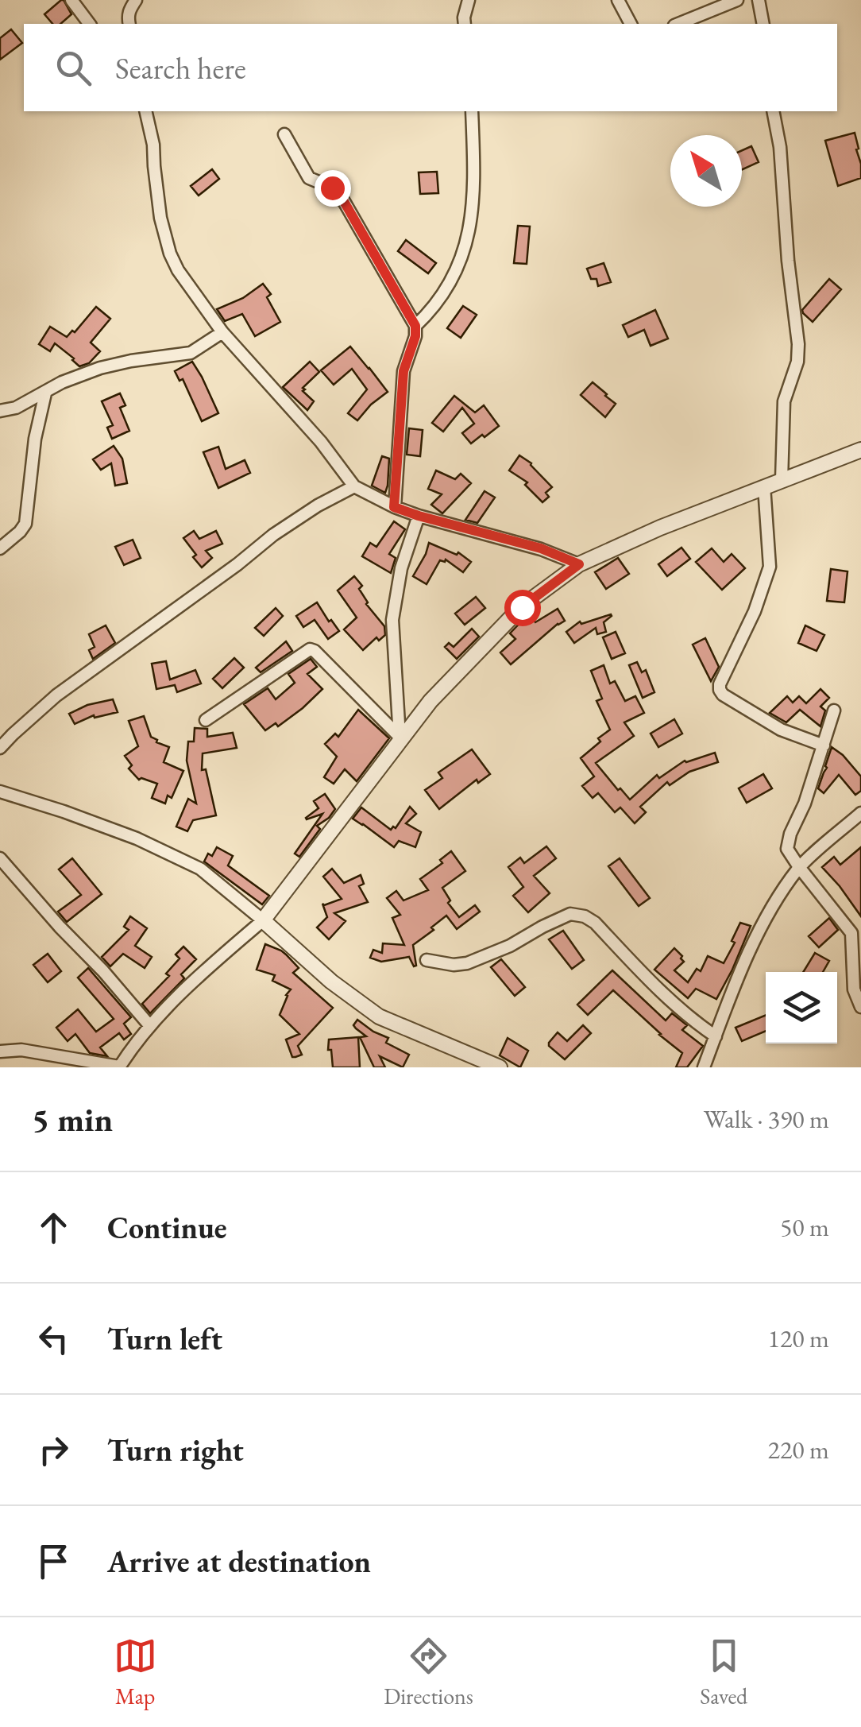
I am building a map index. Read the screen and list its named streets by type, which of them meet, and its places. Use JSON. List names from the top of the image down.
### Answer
{
  "north": "top left",
  "page": {
    "search": "Search here",
    "heading": ["5 min", "Walk · 390 m"],
    "list": [
      ["Continue", "50 m"],
      ["Turn left", "120 m"],
      ["Turn right", "220 m"],
      "Arrive at destination"
    ],
    "nav": ["Map", "Directions", "Saved"]
  }
}
